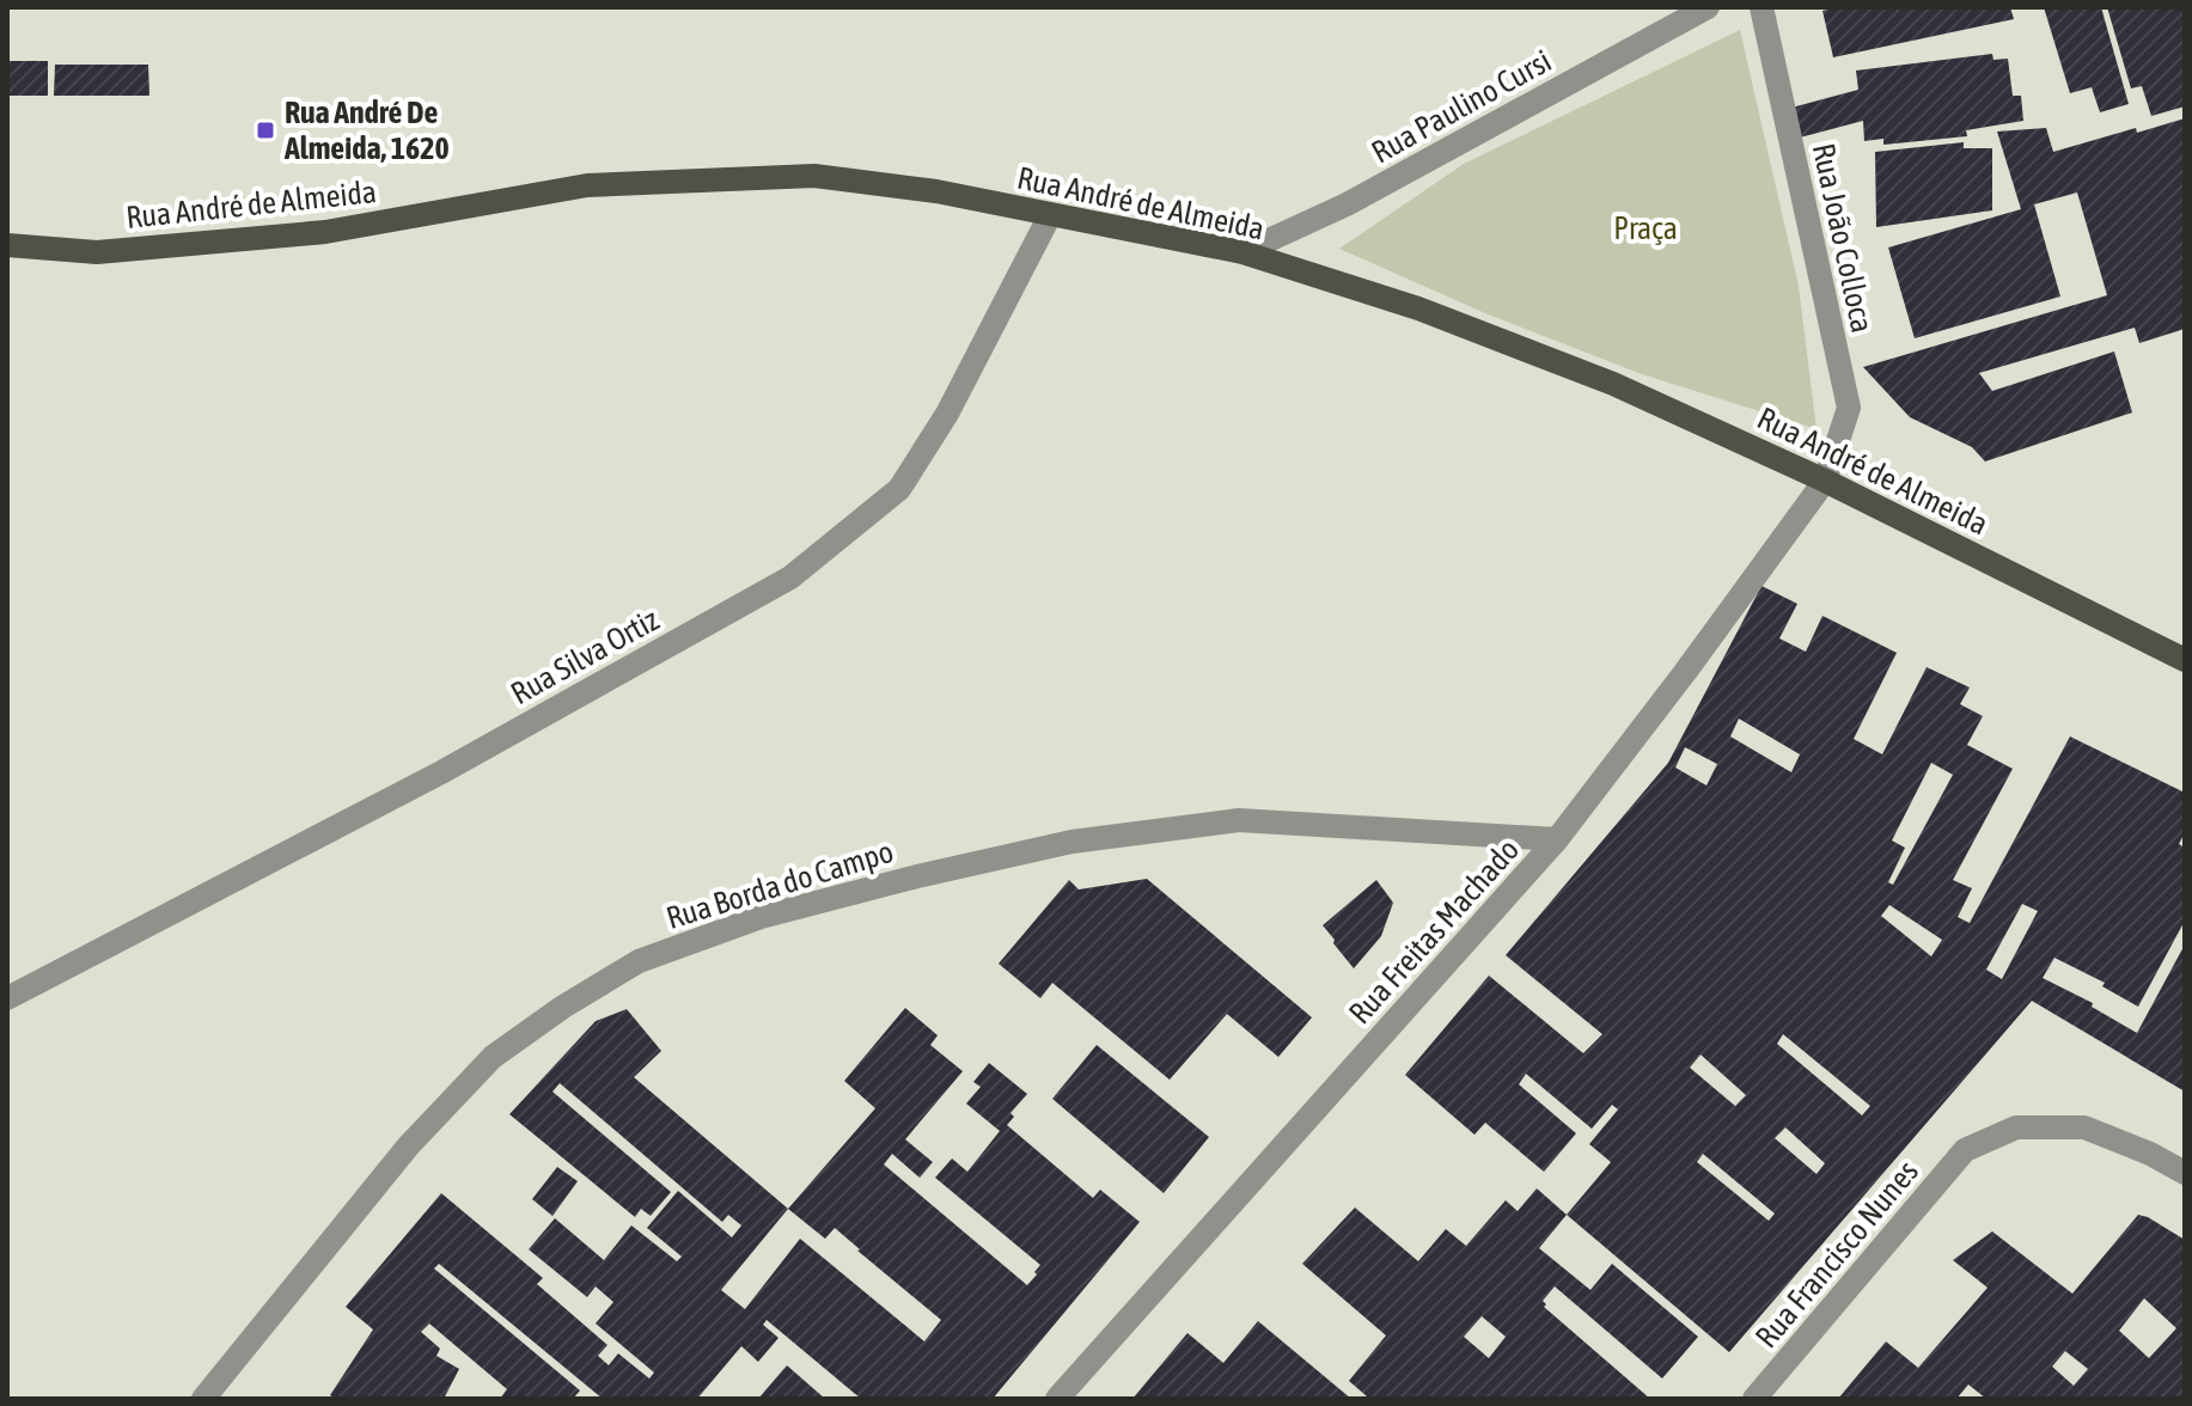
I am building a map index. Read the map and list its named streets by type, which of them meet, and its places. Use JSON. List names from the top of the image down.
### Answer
{
  "streets": {
    "main road": ["Rua André de Almeida"],
    "street": [
      "Rua Paulino Cursi",
      "Rua João Colloca",
      "Rua Silva Ortiz",
      "Rua Borda do Campo",
      "Rua Freitas Machado",
      "Rua Francisco Nunes"
    ]
  },
  "crossings": [
    ["Rua Paulino Cursi", "Rua André de Almeida"],
    ["Rua André de Almeida", "Rua João Colloca"],
    ["Rua André de Almeida", "Rua Silva Ortiz"],
    ["Rua André de Almeida", "Rua Freitas Machado"],
    ["Rua João Colloca", "Rua Freitas Machado"],
    ["Rua Borda do Campo", "Rua Freitas Machado"]
  ],
  "parks": ["Praça"],
  "places": {
    "transit": ["Rua André De Almeida, 1620"]
  }
}
